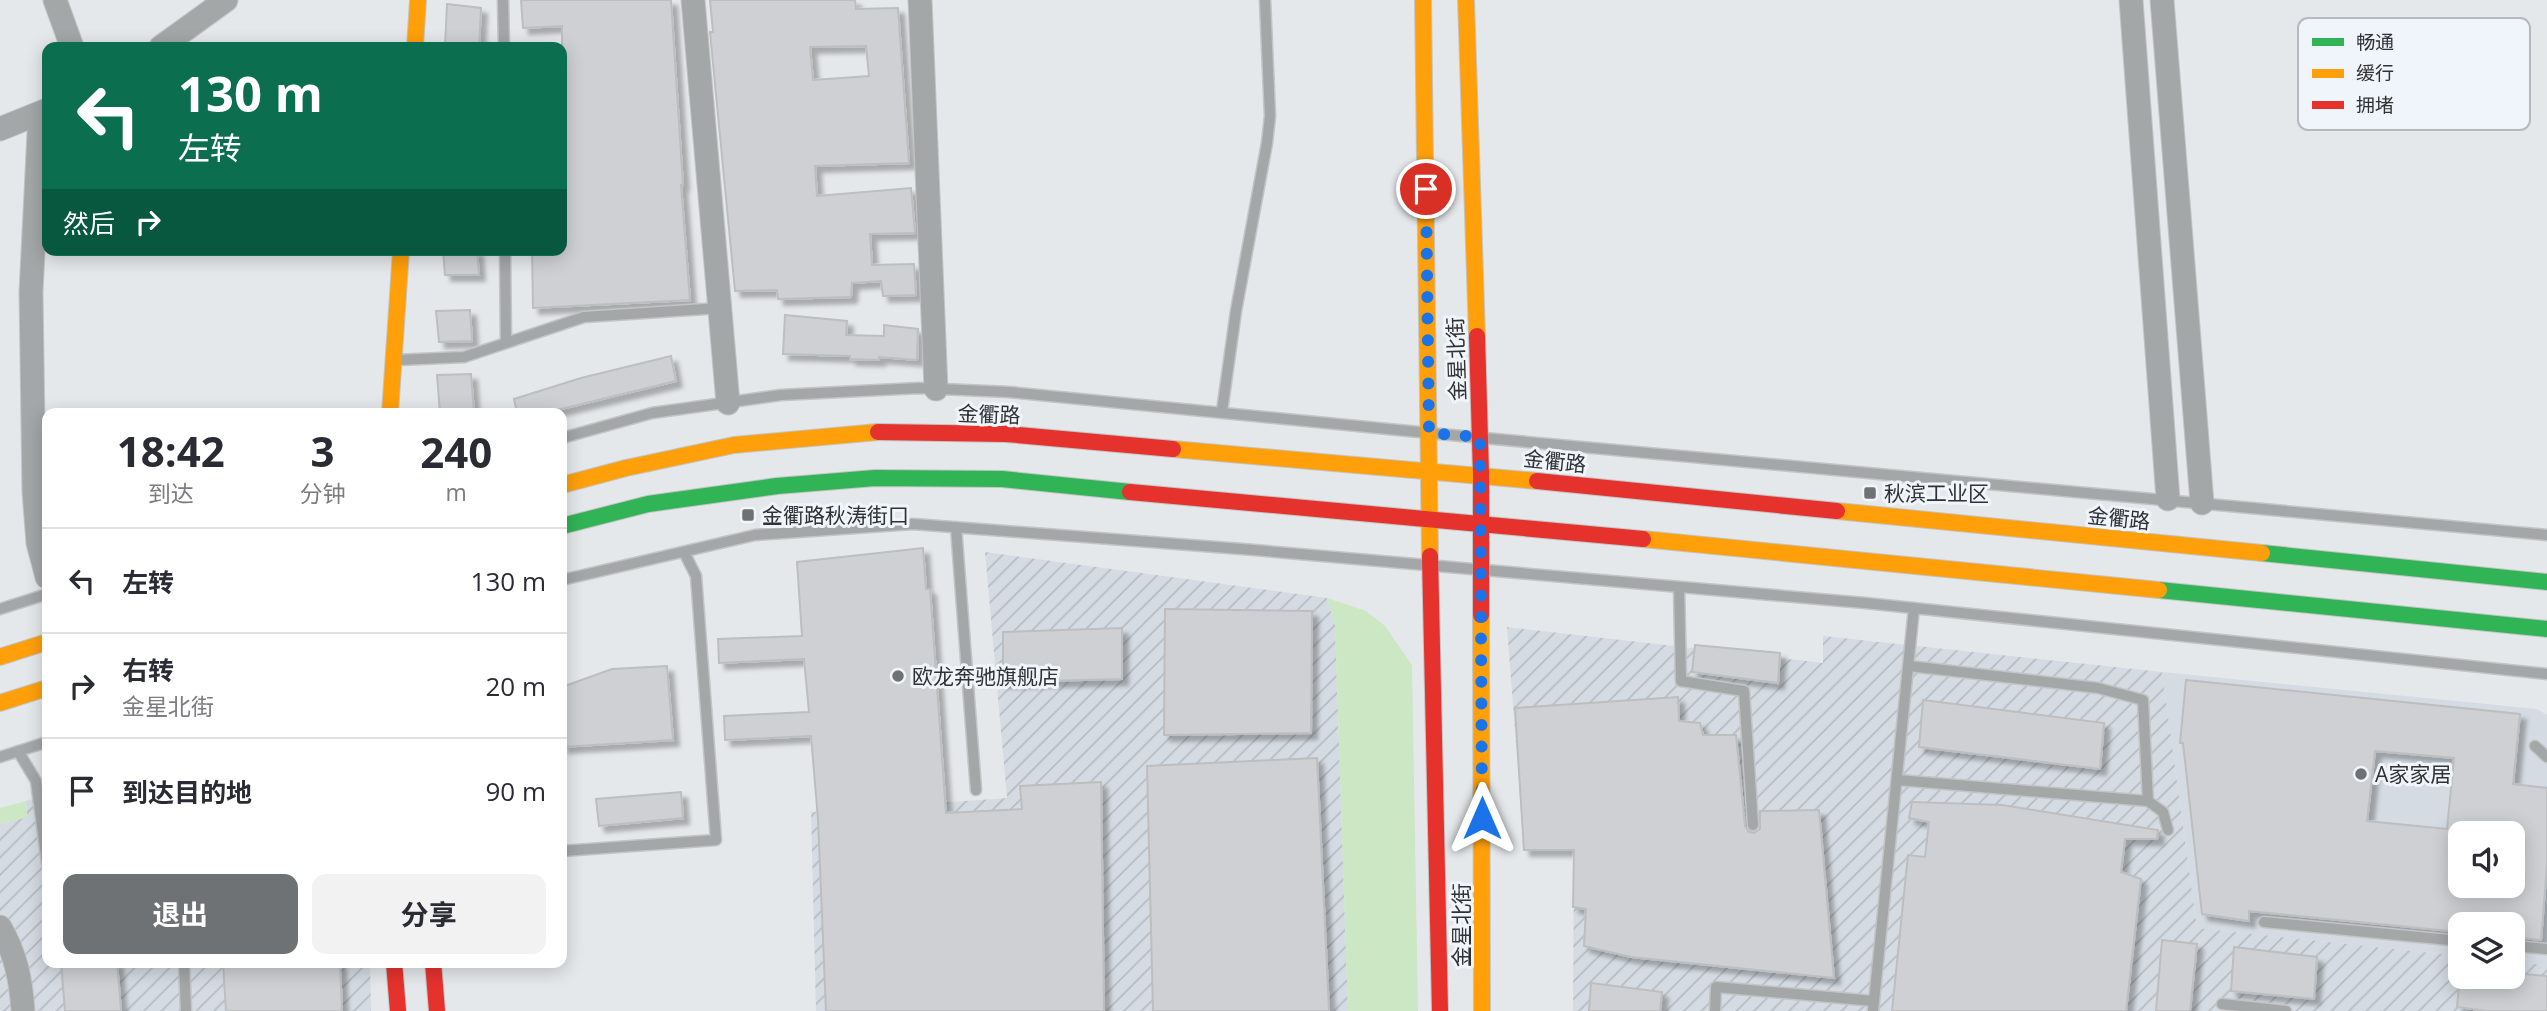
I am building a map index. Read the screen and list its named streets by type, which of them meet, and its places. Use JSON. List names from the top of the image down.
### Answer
{
  "streets": {
    "main road": ["金星北街", "金衢路"]
  },
  "crossings": [
    ["金星北街", "金衢路"]
  ],
  "places": {
    "transit": ["秋滨工业区", "金衢路秋涛街口"],
    "other": ["欧龙奔驰旗舰店", "A家家居"]
  },
  "legend": ["畅通", "缓行", "拥堵"],
  "page": {
    "turn": ["130 m", "左转"],
    "then": "然后",
    "eta": [
      "18:42",
      "到达",
      "3",
      "分钟",
      "240",
      "m"
    ],
    "list": [
      {
        "name": "左转",
        "value": "130 m"
      },
      {
        "name": "右转",
        "note": "金星北街",
        "value": "20 m"
      },
      {
        "name": "到达目的地",
        "value": "90 m"
      }
    ],
    "buttons": ["退出", "分享"]
  }
}
